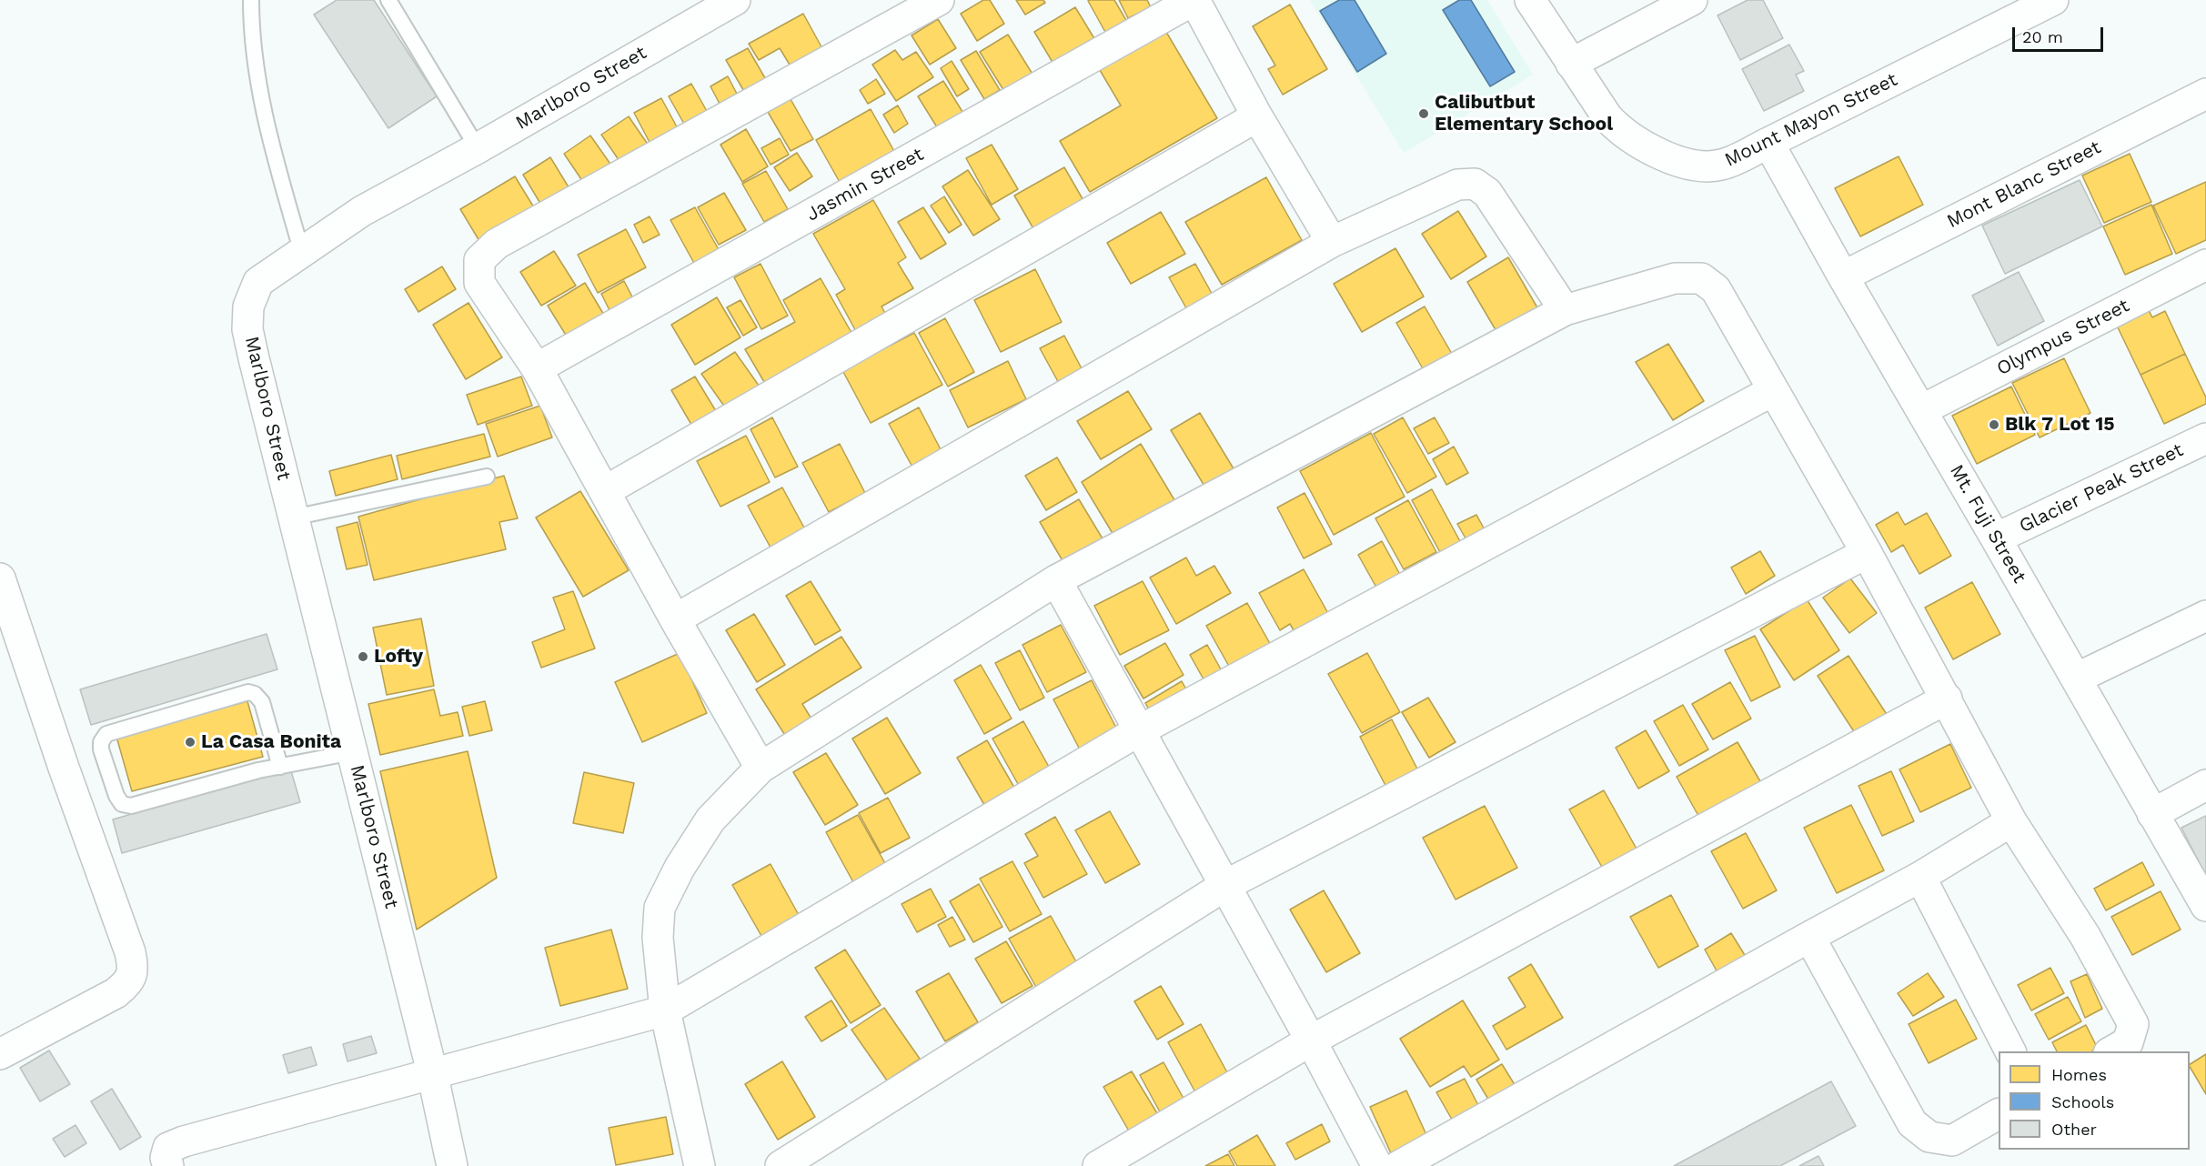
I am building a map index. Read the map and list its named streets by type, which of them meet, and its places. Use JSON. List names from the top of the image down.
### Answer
{
  "streets": {
    "street": [
      "Marlboro Street",
      "Mount Mayon Street",
      "Jasmin Street",
      "Mont Blanc Street",
      "Olympus Street",
      "Glacier Peak Street",
      "Mt. Fuji Street"
    ]
  },
  "crossings": [
    ["Mount Mayon Street", "Mt. Fuji Street"],
    ["Mont Blanc Street", "Mt. Fuji Street"],
    ["Olympus Street", "Mt. Fuji Street"],
    ["Glacier Peak Street", "Mt. Fuji Street"]
  ],
  "places": [
    "Calibutbut Elementary School",
    "Blk 7 Lot 15",
    "Lofty",
    "La Casa Bonita"
  ],
  "legend": ["Homes", "Schools", "Other"],
  "scale_bar": "20 m"
}
